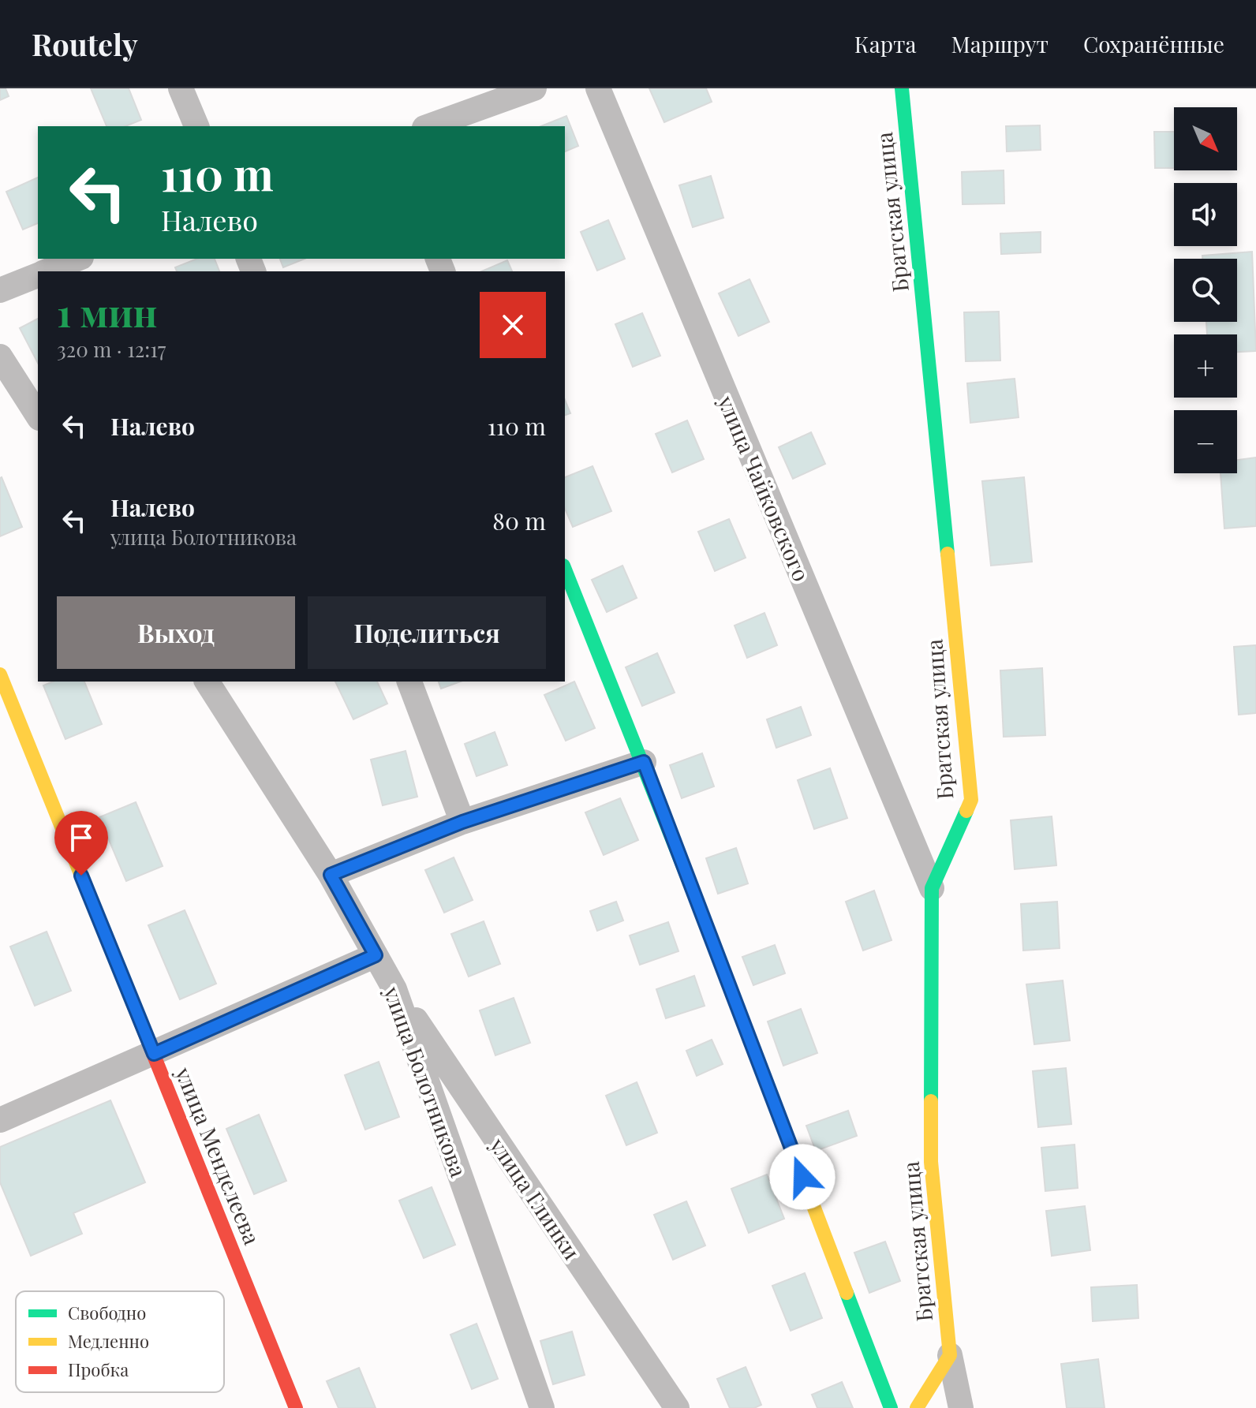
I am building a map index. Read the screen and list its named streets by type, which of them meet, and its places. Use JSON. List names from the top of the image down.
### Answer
{
  "streets": {
    "street": [
      "Братская улица",
      "улица Чайковского",
      "улица Болотникова",
      "улица Менделеева",
      "улица Глинки"
    ]
  },
  "crossings": [
    ["Братская улица", "улица Чайковского"],
    ["улица Болотникова", "улица Глинки"]
  ],
  "legend": ["Свободно", "Медленно", "Пробка"],
  "north": "bottom right",
  "page": {
    "header": "Routely",
    "nav": ["Карта", "Маршрут", "Сохранённые"],
    "map_buttons": ["+", "−"],
    "turn": ["110 m", "Налево"],
    "heading": ["1 мин", "320 m · 12:17"],
    "list": [
      {
        "name": "Налево",
        "value": "110 m"
      },
      {
        "name": "Налево",
        "note": "улица Болотникова",
        "value": "80 m"
      }
    ],
    "buttons": ["Выход", "Поделиться"]
  }
}
